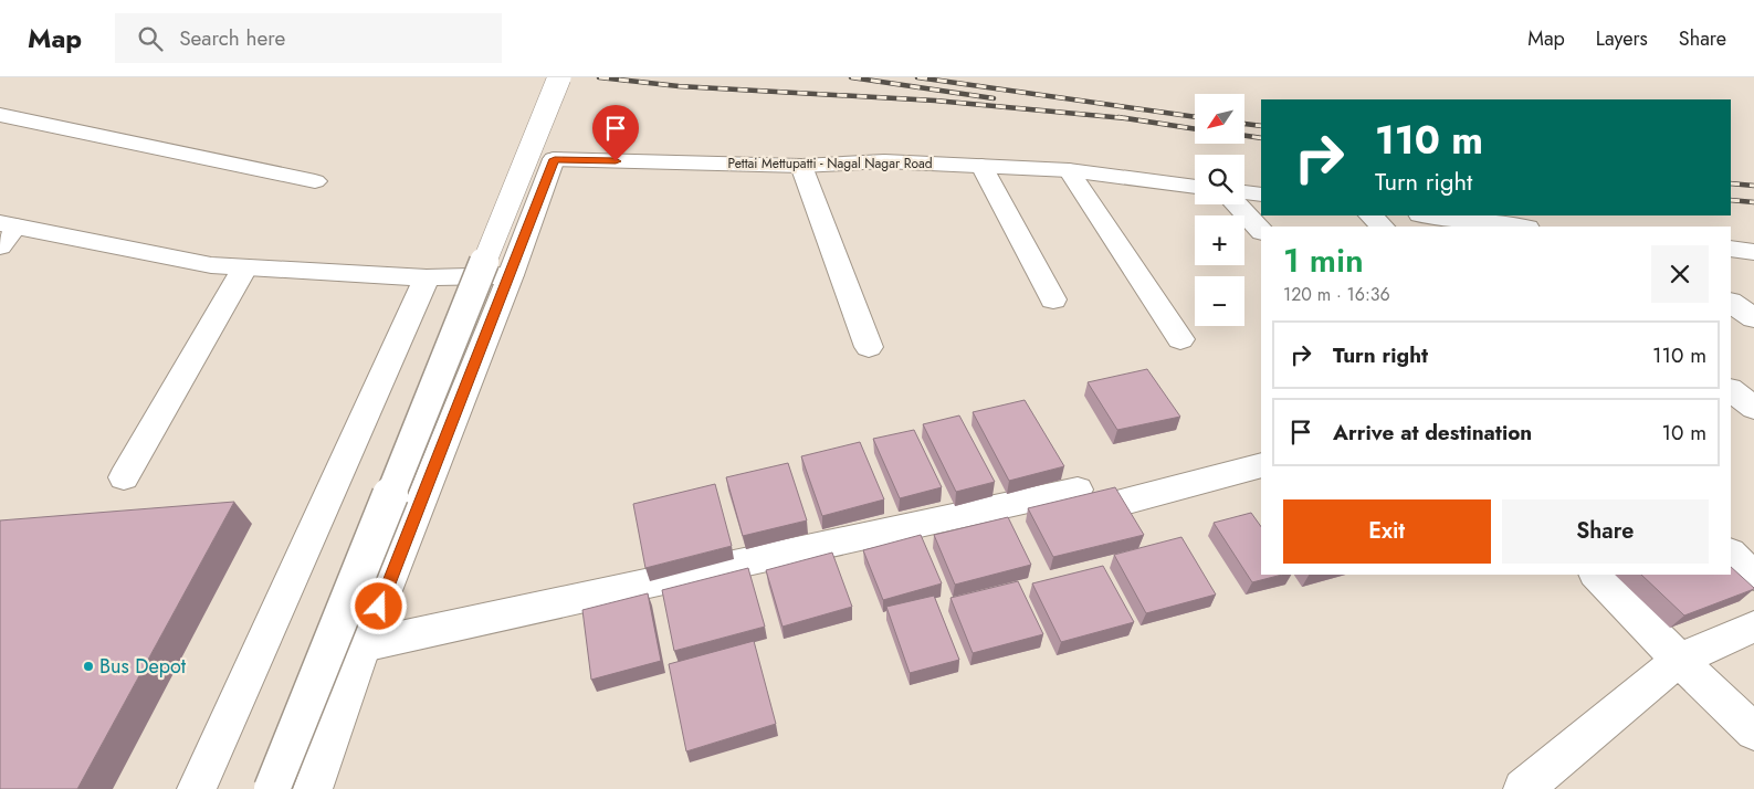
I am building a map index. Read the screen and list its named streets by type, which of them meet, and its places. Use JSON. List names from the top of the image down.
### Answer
{
  "streets": {
    "main road": ["Pettai Mettupatti - Nagal Nagar Road"]
  },
  "places": ["Bus Depot"],
  "north": "bottom left",
  "page": {
    "header": "Map",
    "search": "Search here",
    "nav": ["Map", "Layers", "Share"],
    "map_buttons": ["+", "−"],
    "turn": ["110 m", "Turn right"],
    "heading": ["1 min", "120 m · 16:36"],
    "list": [
      {
        "name": "Turn right",
        "value": "110 m"
      },
      {
        "name": "Arrive at destination",
        "value": "10 m"
      }
    ],
    "buttons": ["Exit", "Share"]
  }
}
